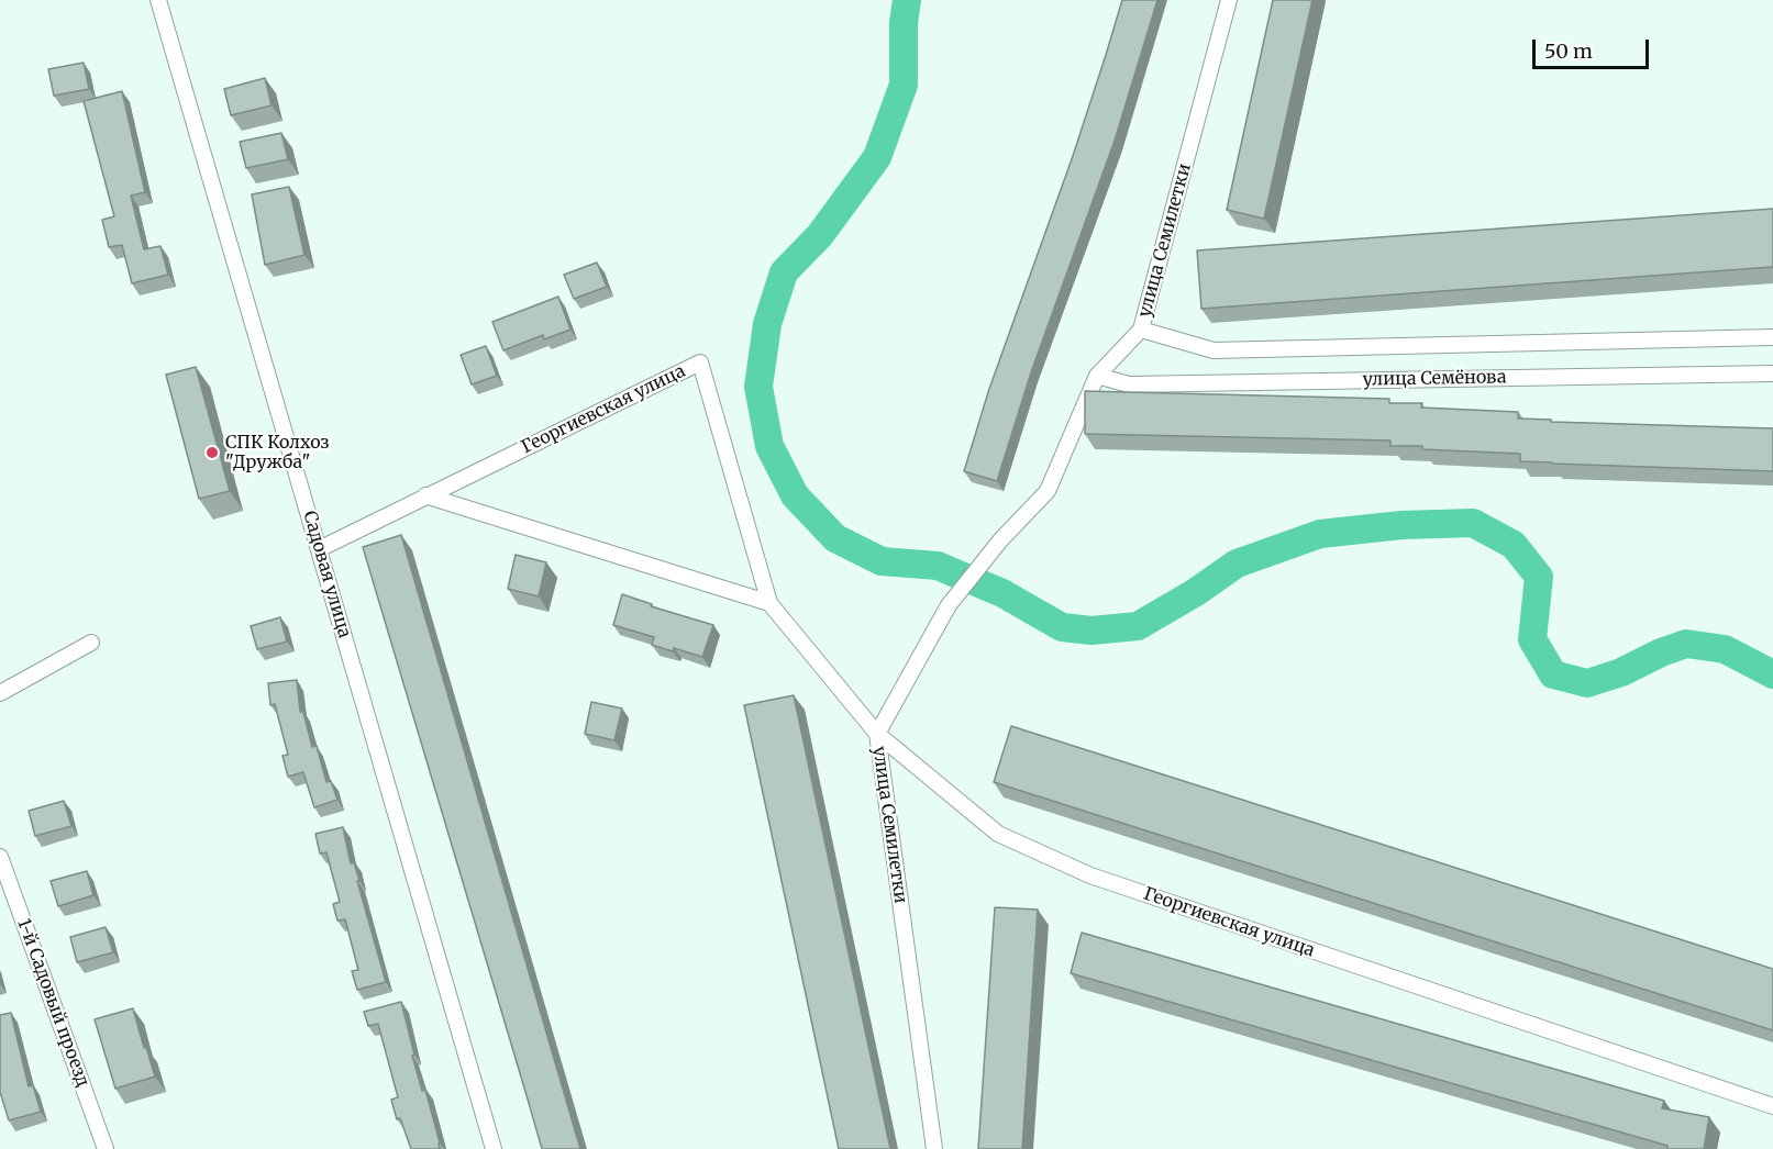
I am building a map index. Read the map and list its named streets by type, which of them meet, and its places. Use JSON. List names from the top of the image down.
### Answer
{
  "streets": {
    "street": [
      "улица Семилетки",
      "улица Семёнова",
      "Георгиевская улица",
      "Садовая улица",
      "1-й Садовый проезд"
    ]
  },
  "crossings": [
    ["улица Семилетки", "улица Семёнова"],
    ["улица Семилетки", "Георгиевская улица"],
    ["Георгиевская улица", "Садовая улица"]
  ],
  "places": ["СПК Колхоз \"Дружба\""],
  "scale_bar": "50 m"
}
